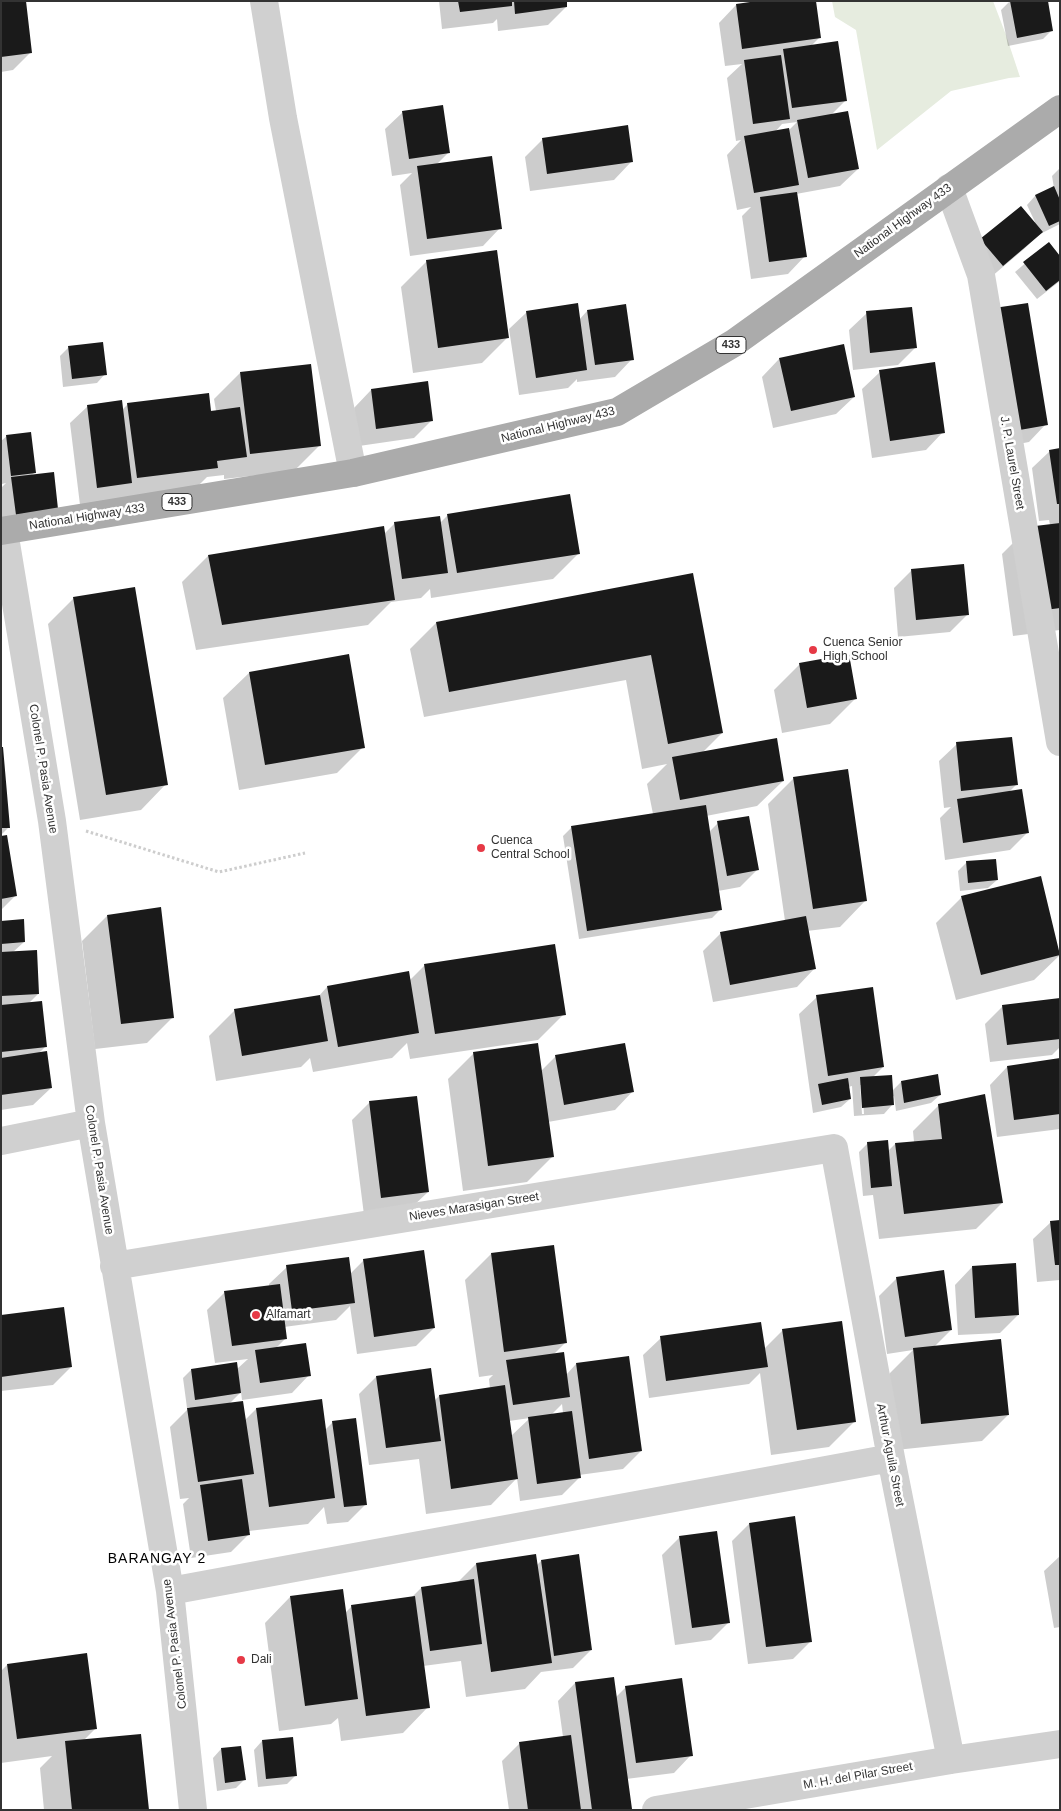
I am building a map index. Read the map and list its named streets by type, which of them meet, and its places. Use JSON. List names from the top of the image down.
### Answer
{
  "streets": {
    "main road": ["National Highway 433", "433"],
    "street": [
      "J. P. Laurel Street",
      "Colonel P. Pasia Avenue",
      "Nieves Marasigan Street",
      "Arthur Aguila Street",
      "M. H. del Pilar Street"
    ]
  },
  "crossings": [
    ["National Highway 433", "J. P. Laurel Street"],
    ["National Highway 433", "Colonel P. Pasia Avenue"],
    ["Colonel P. Pasia Avenue", "Nieves Marasigan Street"],
    ["Nieves Marasigan Street", "Arthur Aguila Street"],
    ["Arthur Aguila Street", "M. H. del Pilar Street"]
  ],
  "districts": ["BARANGAY 2"],
  "places": [
    "Cuenca Senior High School",
    "Cuenca Central School",
    "Alfamart",
    "Dali"
  ]
}
